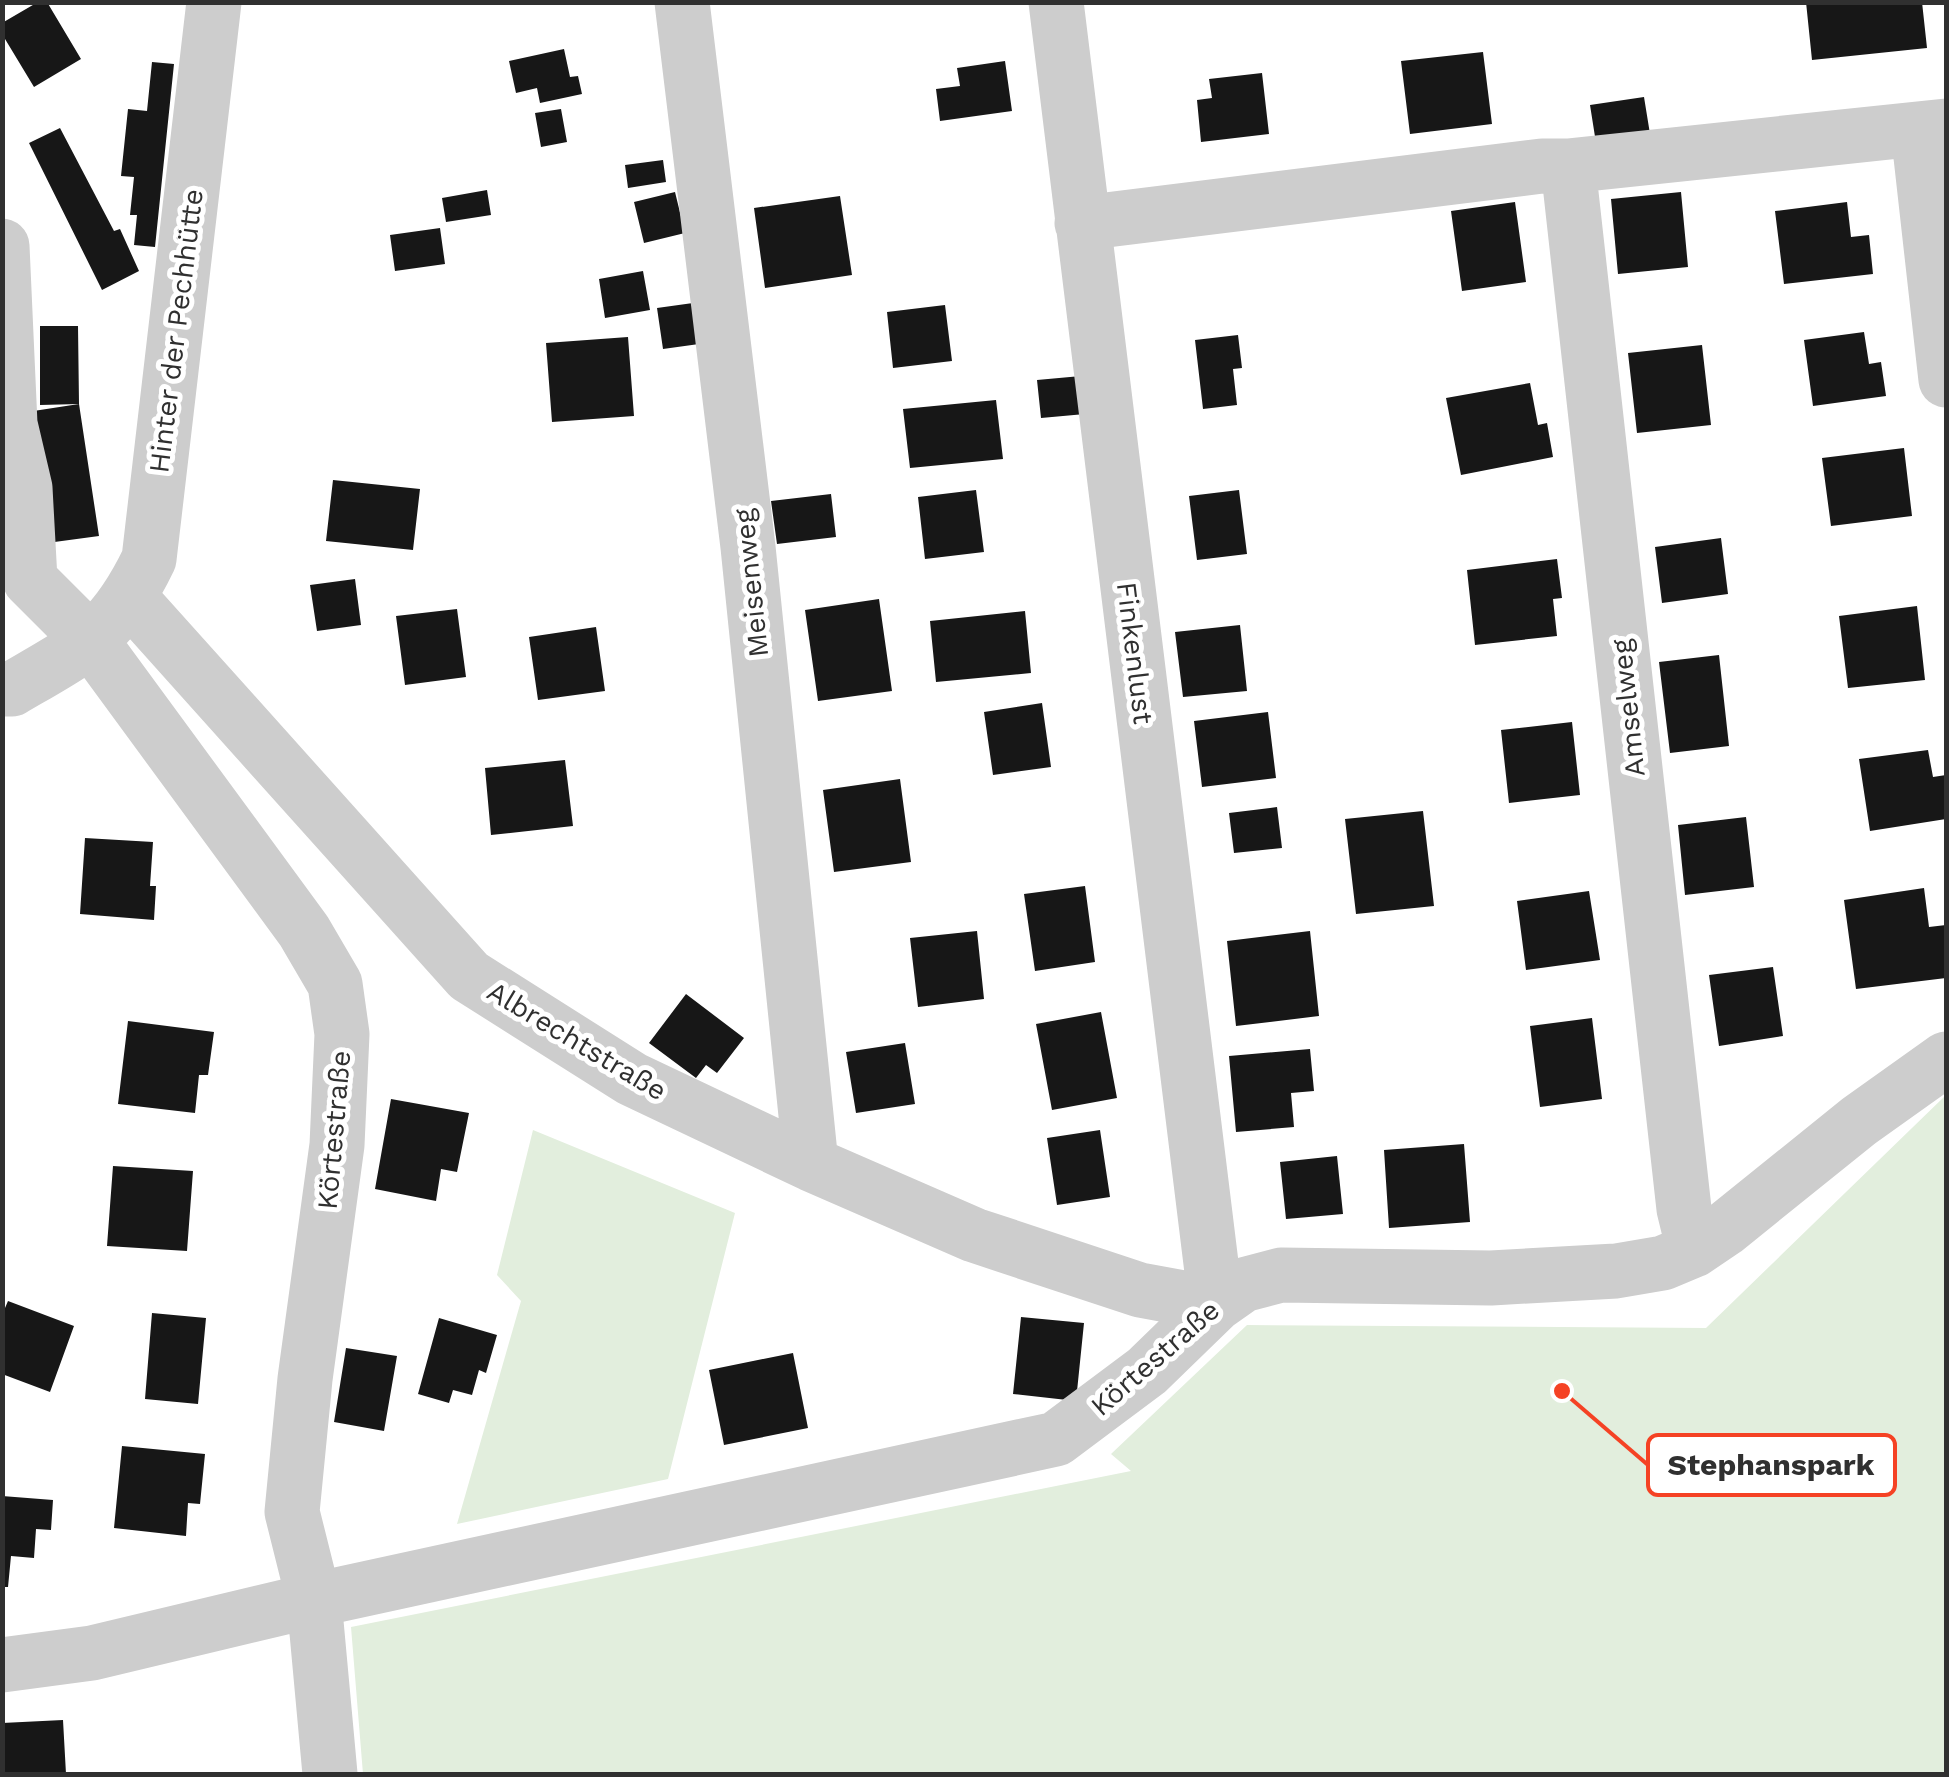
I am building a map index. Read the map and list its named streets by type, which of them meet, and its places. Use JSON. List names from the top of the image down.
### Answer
{
  "streets": {
    "street": [
      "Hinter der Pechhütte",
      "Meisenweg",
      "Finkenlust",
      "Amselweg",
      "Albrechtstraße",
      "Körtestraße"
    ]
  },
  "crossings": [
    ["Hinter der Pechhütte", "Albrechtstraße"],
    ["Hinter der Pechhütte", "Körtestraße"],
    ["Meisenweg", "Albrechtstraße"],
    ["Finkenlust", "Albrechtstraße"],
    ["Finkenlust", "Körtestraße"],
    ["Amselweg", "Körtestraße"],
    ["Albrechtstraße", "Körtestraße"]
  ],
  "places": ["Stephanspark"]
}
